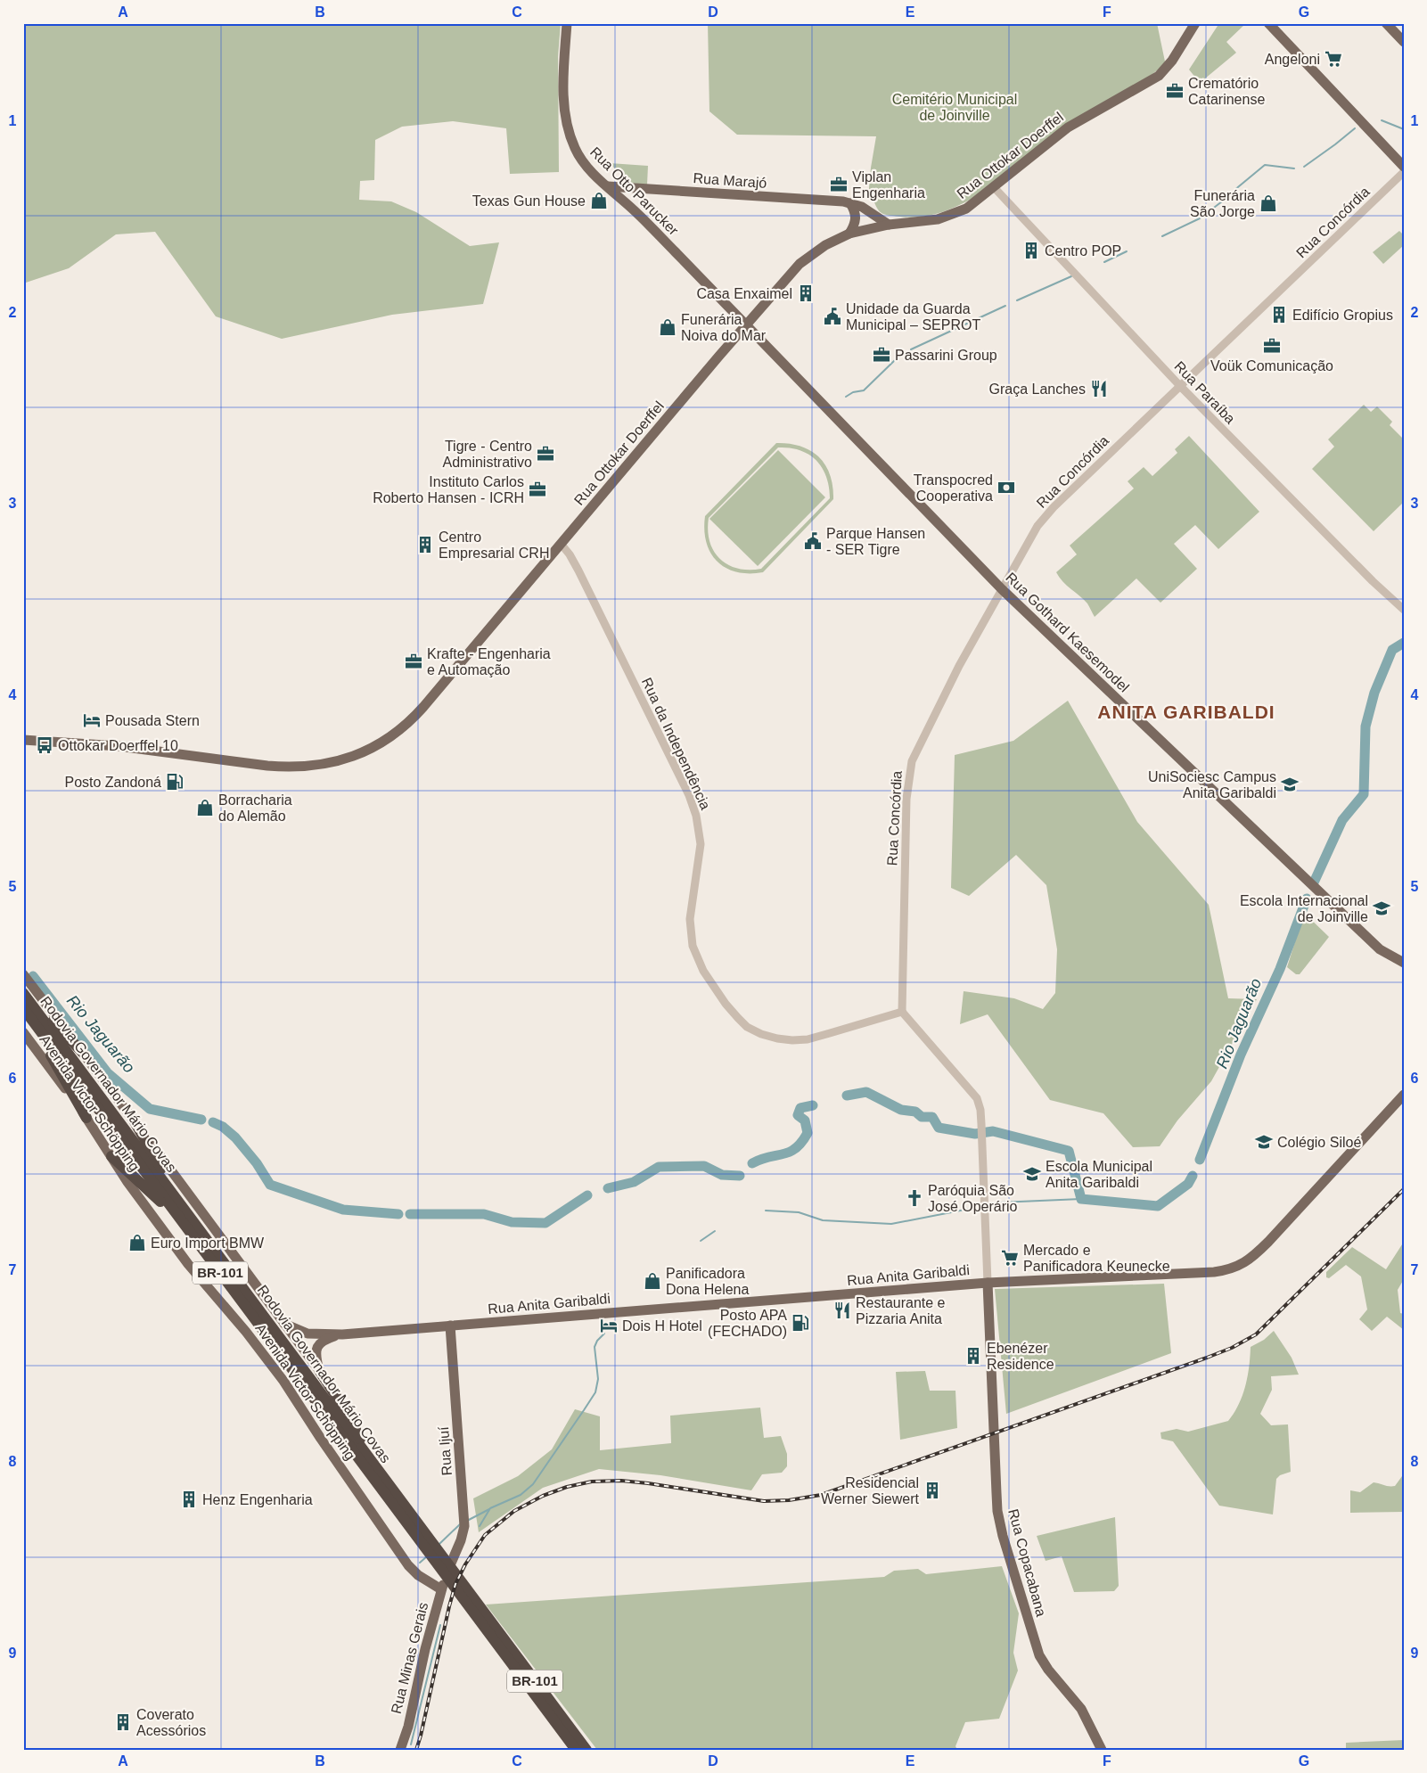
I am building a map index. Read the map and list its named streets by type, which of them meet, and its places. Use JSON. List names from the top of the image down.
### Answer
{
  "streets": {
    "highway": ["Rodovia Governador Mário Covas", "BR-101"],
    "main road": [
      "Rua Ottokar Doerffel",
      "Rua Marajó",
      "Rua Otto Parucker",
      "Rua Gothard Kaesemodel",
      "Avenida Victor Schöpping",
      "Rua Anita Garibaldi",
      "Rua Ijuí",
      "Rua Copacabana",
      "Rua Minas Gerais"
    ],
    "street": ["Rua Concórdia", "Rua Paraíba", "Rua da Independência"]
  },
  "crossings": [
    ["Rua Ottokar Doerffel", "Rua Marajó"],
    ["Rua Ottokar Doerffel", "Rua Otto Parucker"],
    ["Rua Ottokar Doerffel", "Rua Paraíba"],
    ["Rua Ottokar Doerffel", "Rua Gothard Kaesemodel"],
    ["Rua Ottokar Doerffel", "Rua da Independência"],
    ["Rua Marajó", "Rua Otto Parucker"],
    ["Rua Otto Parucker", "Rua Gothard Kaesemodel"],
    ["Rua Concórdia", "Rua Paraíba"],
    ["Rua Concórdia", "Rua Gothard Kaesemodel"],
    ["Rua Concórdia", "Rua da Independência"],
    ["Avenida Victor Schöpping", "Rua Minas Gerais"],
    ["Rua Anita Garibaldi", "Rua Ijuí"],
    ["Rua Anita Garibaldi", "Rua Copacabana"],
    ["Rua Ijuí", "Rua Minas Gerais"]
  ],
  "districts": ["ANITA GARIBALDI"],
  "water": ["Rio Jaguarão"],
  "parks": ["Cemitério Municipal de Joinville"],
  "places": {
    "supermarket": ["Angeloni", "Mercado e Panificadora Keunecke"],
    "office": [
      "Crematório Catarinense",
      "Viplan Engenharia",
      "Voük Comunicação",
      "Passarini Group",
      "Tigre - Centro Administrativo",
      "Instituto Carlos Roberto Hansen - ICRH",
      "Krafte - Engenharia e Automação"
    ],
    "shop": [
      "Texas Gun House",
      "Funerária São Jorge",
      "Funerária Noiva do Mar",
      "Borracharia do Alemão",
      "Euro Import BMW",
      "Panificadora Dona Helena"
    ],
    "building": [
      "Centro POP",
      "Casa Enxaimel",
      "Edifício Gropius",
      "Centro Empresarial CRH",
      "Ebenézer Residence",
      "Residencial Werner Siewert",
      "Henz Engenharia",
      "Coverato Acessórios"
    ],
    "public building": ["Unidade da Guarda Municipal – SEPROT", "Parque Hansen - SER Tigre"],
    "restaurant": ["Graça Lanches", "Restaurante e Pizzaria Anita"],
    "bank": ["Transpocred Cooperativa"],
    "hotel": ["Pousada Stern", "Dois H Hotel"],
    "bus stop": ["Ottokar Doerffel 10"],
    "fuel station": ["Posto Zandoná", "Posto APA (FECHADO)"],
    "school or university": [
      "UniSociesc Campus Anita Garibaldi",
      "Escola Internacional de Joinville",
      "Colégio Siloé",
      "Escola Municipal Anita Garibaldi"
    ],
    "church": ["Paróquia São José Operário"]
  },
  "grid": {
    "columns": [
      "A",
      "B",
      "C",
      "D",
      "E",
      "F",
      "G"
    ],
    "rows": [
      "1",
      "2",
      "3",
      "4",
      "5",
      "6",
      "7",
      "8",
      "9"
    ]
  }
}
